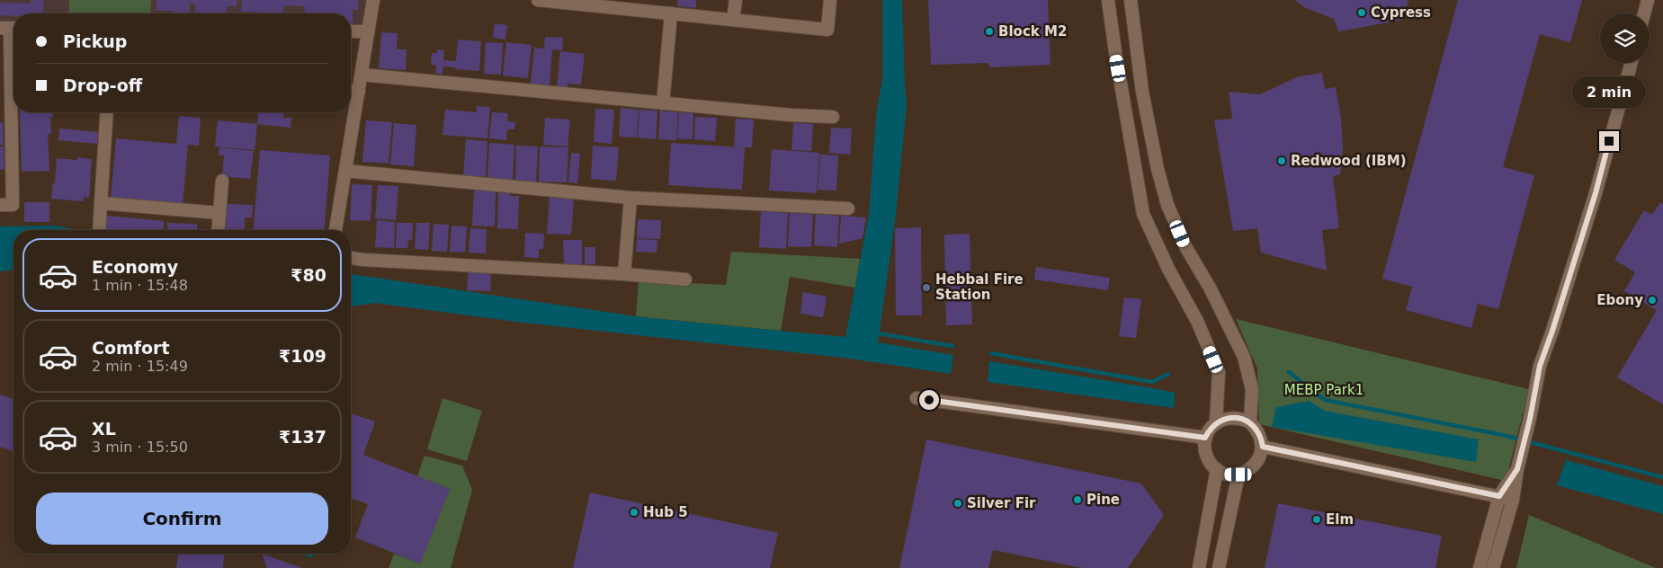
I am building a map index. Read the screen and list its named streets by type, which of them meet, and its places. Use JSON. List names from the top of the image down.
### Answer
{
  "parks": ["MEBP Park1"],
  "places": [
    "Cypress",
    "Block M2",
    "Redwood (IBM)",
    "Hebbal Fire Station",
    "Ebony",
    "Pine",
    "Silver Fir",
    "Hub 5",
    "Elm"
  ],
  "page": {
    "banner": ["Pickup", "Drop-off"],
    "bubble": "2 min",
    "list": [
      {
        "name": "Economy",
        "note": "1 min · 15:48",
        "value": "₹80"
      },
      {
        "name": "Comfort",
        "note": "2 min · 15:49",
        "value": "₹109"
      },
      {
        "name": "XL",
        "note": "3 min · 15:50",
        "value": "₹137"
      }
    ],
    "buttons": "Confirm"
  }
}
